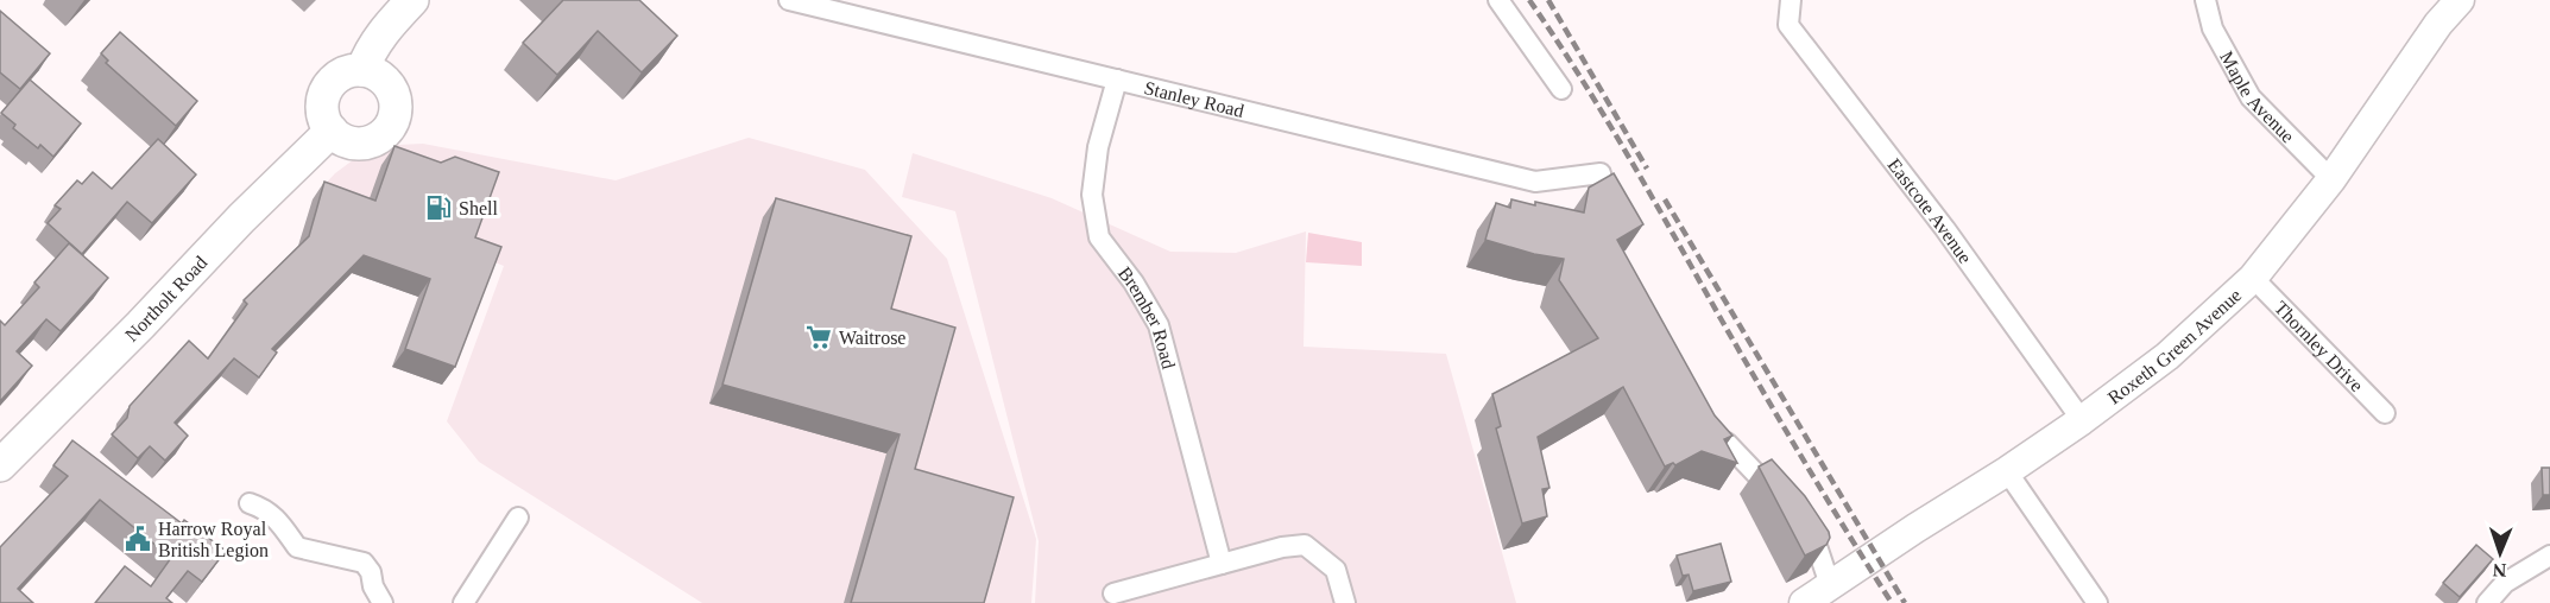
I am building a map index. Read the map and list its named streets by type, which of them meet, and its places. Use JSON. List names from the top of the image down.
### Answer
{
  "streets": {
    "main road": ["Northolt Road"],
    "street": [
      "Maple Avenue",
      "Stanley Road",
      "Eastcote Avenue",
      "Brember Road",
      "Thornley Drive",
      "Roxeth Green Avenue"
    ]
  },
  "crossings": [
    ["Maple Avenue", "Roxeth Green Avenue"],
    ["Stanley Road", "Brember Road"],
    ["Eastcote Avenue", "Roxeth Green Avenue"],
    ["Thornley Drive", "Roxeth Green Avenue"]
  ],
  "places": {
    "fuel station": ["Shell"],
    "supermarket": ["Waitrose"],
    "public building": ["Harrow Royal British Legion"]
  },
  "north": "bottom"
}
